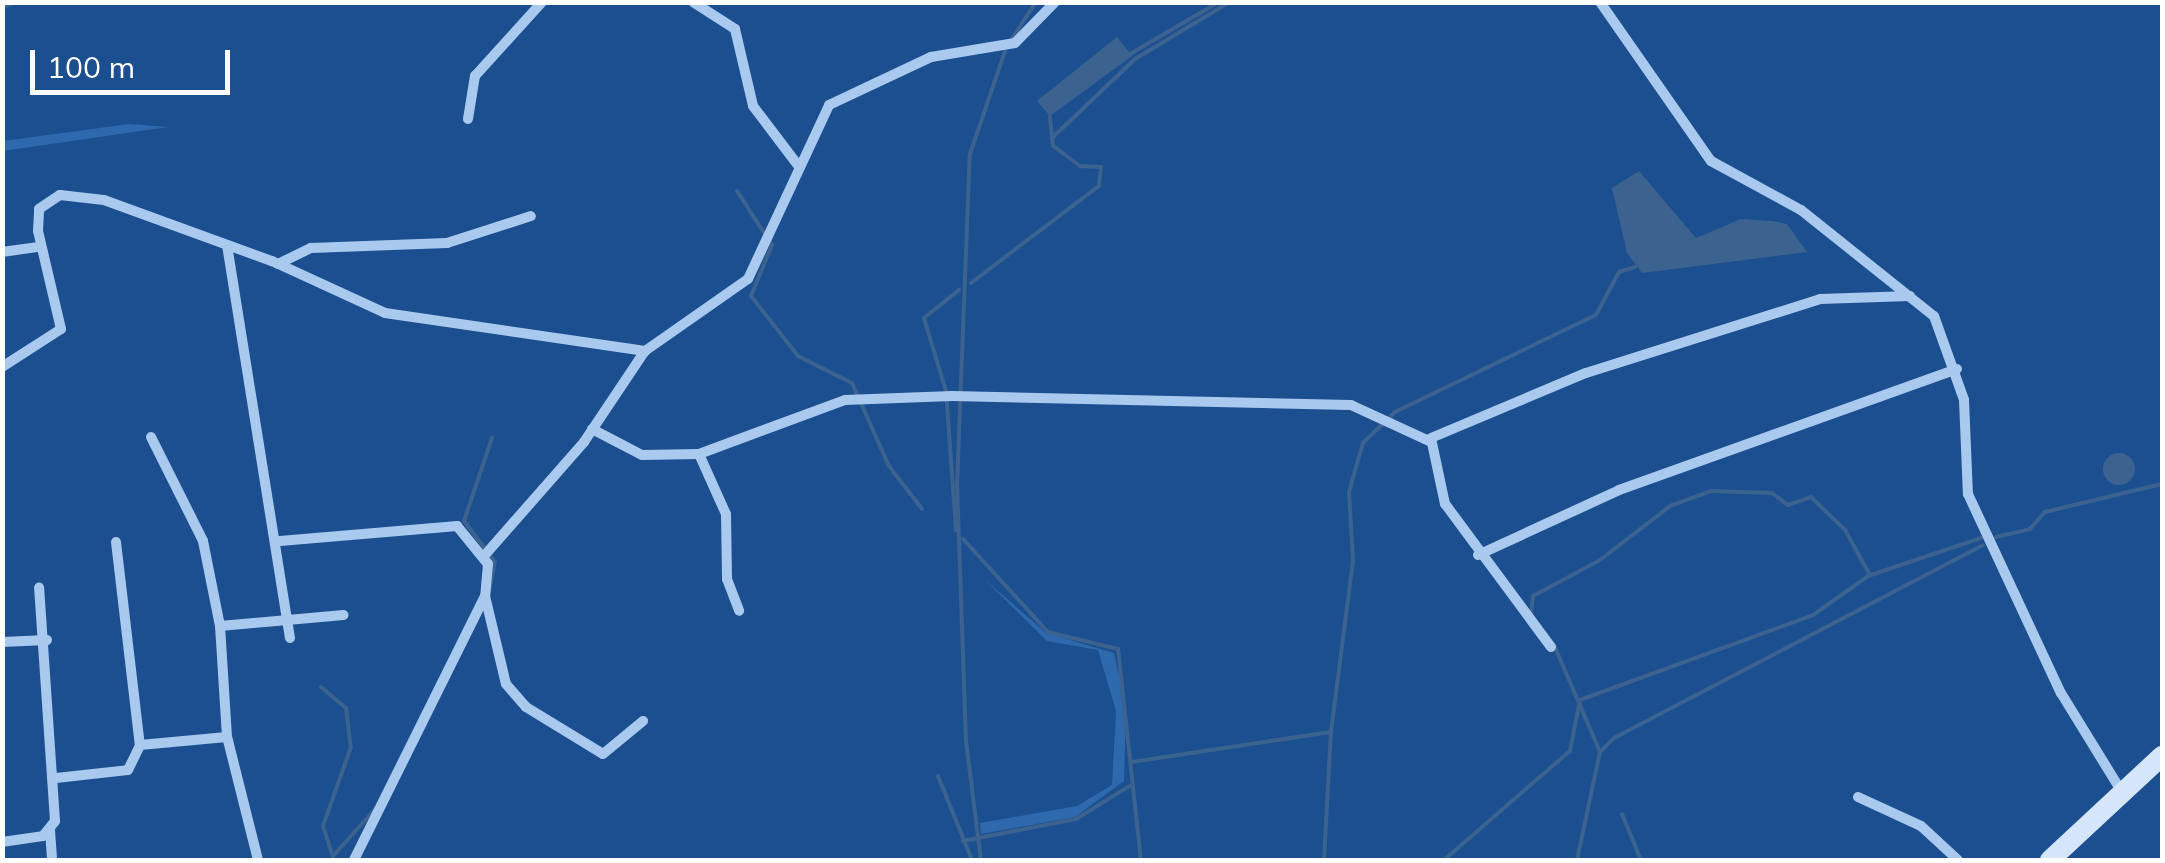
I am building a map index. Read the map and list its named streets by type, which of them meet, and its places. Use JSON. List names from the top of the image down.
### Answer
{
  "scale_bar": "100 m"
}
